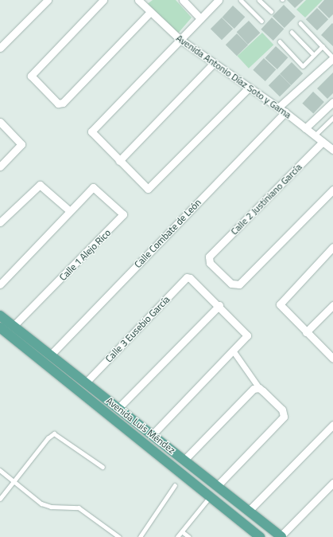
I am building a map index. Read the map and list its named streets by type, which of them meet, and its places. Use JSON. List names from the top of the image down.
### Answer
{
  "streets": {
    "main road": ["Avenida Luis Méndez"],
    "street": [
      "Avenida Antonio Díaz Soto y Gama",
      "Calle 2 Justiniano García",
      "Calle Combate de León",
      "Calle 1 Alejo Rico",
      "Calle 3 Eusebio García"
    ]
  },
  "crossings": [
    ["Avenida Antonio Díaz Soto y Gama", "Calle 2 Justiniano García"],
    ["Avenida Antonio Díaz Soto y Gama", "Calle Combate de León"],
    ["Calle Combate de León", "Avenida Luis Méndez"],
    ["Calle 1 Alejo Rico", "Avenida Luis Méndez"],
    ["Calle 3 Eusebio García", "Avenida Luis Méndez"]
  ]
}
